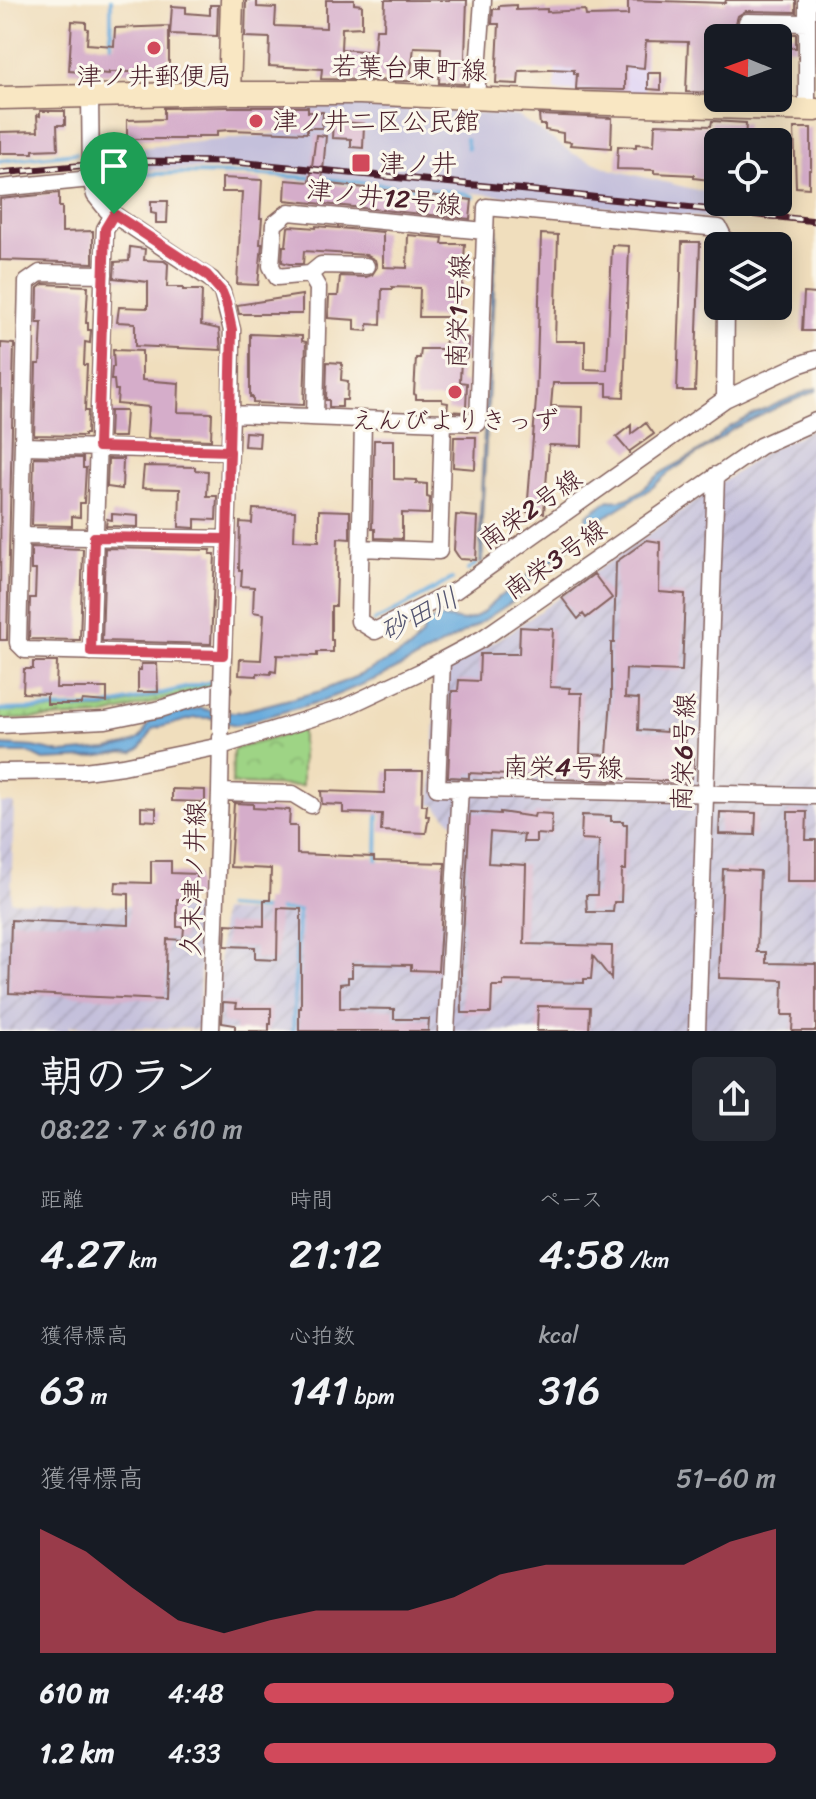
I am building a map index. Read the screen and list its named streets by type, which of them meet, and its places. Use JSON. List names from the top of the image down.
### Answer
{
  "streets": {
    "main road": ["若葉台東町線"],
    "street": [
      "津ノ井12号線",
      "南栄1号線",
      "南栄2号線",
      "南栄3号線",
      "南栄6号線",
      "南栄4号線",
      "久末津ノ井線"
    ]
  },
  "crossings": [
    ["津ノ井12号線", "南栄1号線"],
    ["南栄1号線", "南栄2号線"],
    ["南栄3号線", "南栄6号線"],
    ["南栄3号線", "久末津ノ井線"],
    ["南栄6号線", "南栄4号線"]
  ],
  "water": ["砂田川"],
  "places": {
    "other": ["津ノ井郵便局", "津ノ井二区公民館", "えんびよりきっず"],
    "transit": ["津ノ井"]
  },
  "north": "left",
  "page": {
    "heading": ["朝のラン", "08:22 · 7 × 610 m"],
    "stats": [
      ["距離", "4.27 km"],
      ["時間", "21:12"],
      ["ペース", "4:58 /km"],
      ["獲得標高", "63 m"],
      ["心拍数", "141 bpm"],
      ["kcal", "316"]
    ],
    "chart": ["獲得標高", "51–60 m"],
    "list": [
      {
        "name": "610 m",
        "note": "4:48"
      },
      {
        "name": "1.2 km",
        "note": "4:33"
      }
    ]
  }
}
